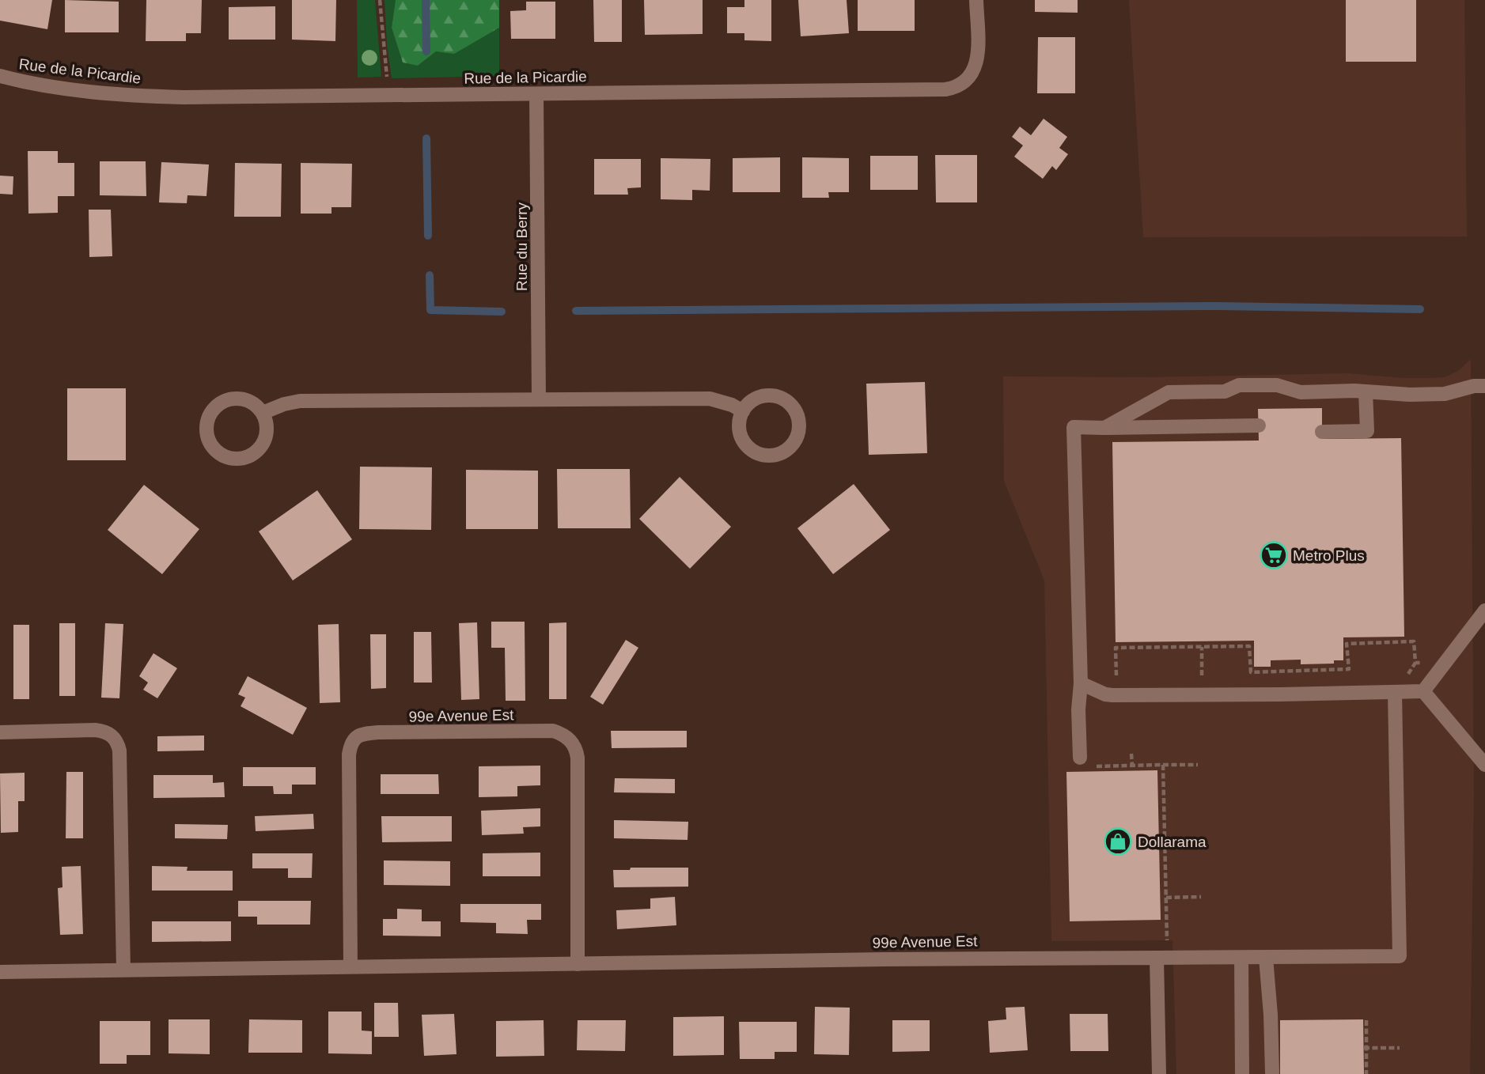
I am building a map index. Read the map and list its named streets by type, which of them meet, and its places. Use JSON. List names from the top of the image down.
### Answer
{
  "streets": {
    "street": ["Rue de la Picardie", "Rue du Berry", "99e Avenue Est"]
  },
  "crossings": [
    ["Rue de la Picardie", "Rue du Berry"]
  ],
  "places": {
    "supermarket": ["Metro Plus"],
    "shop": ["Dollarama"]
  }
}
